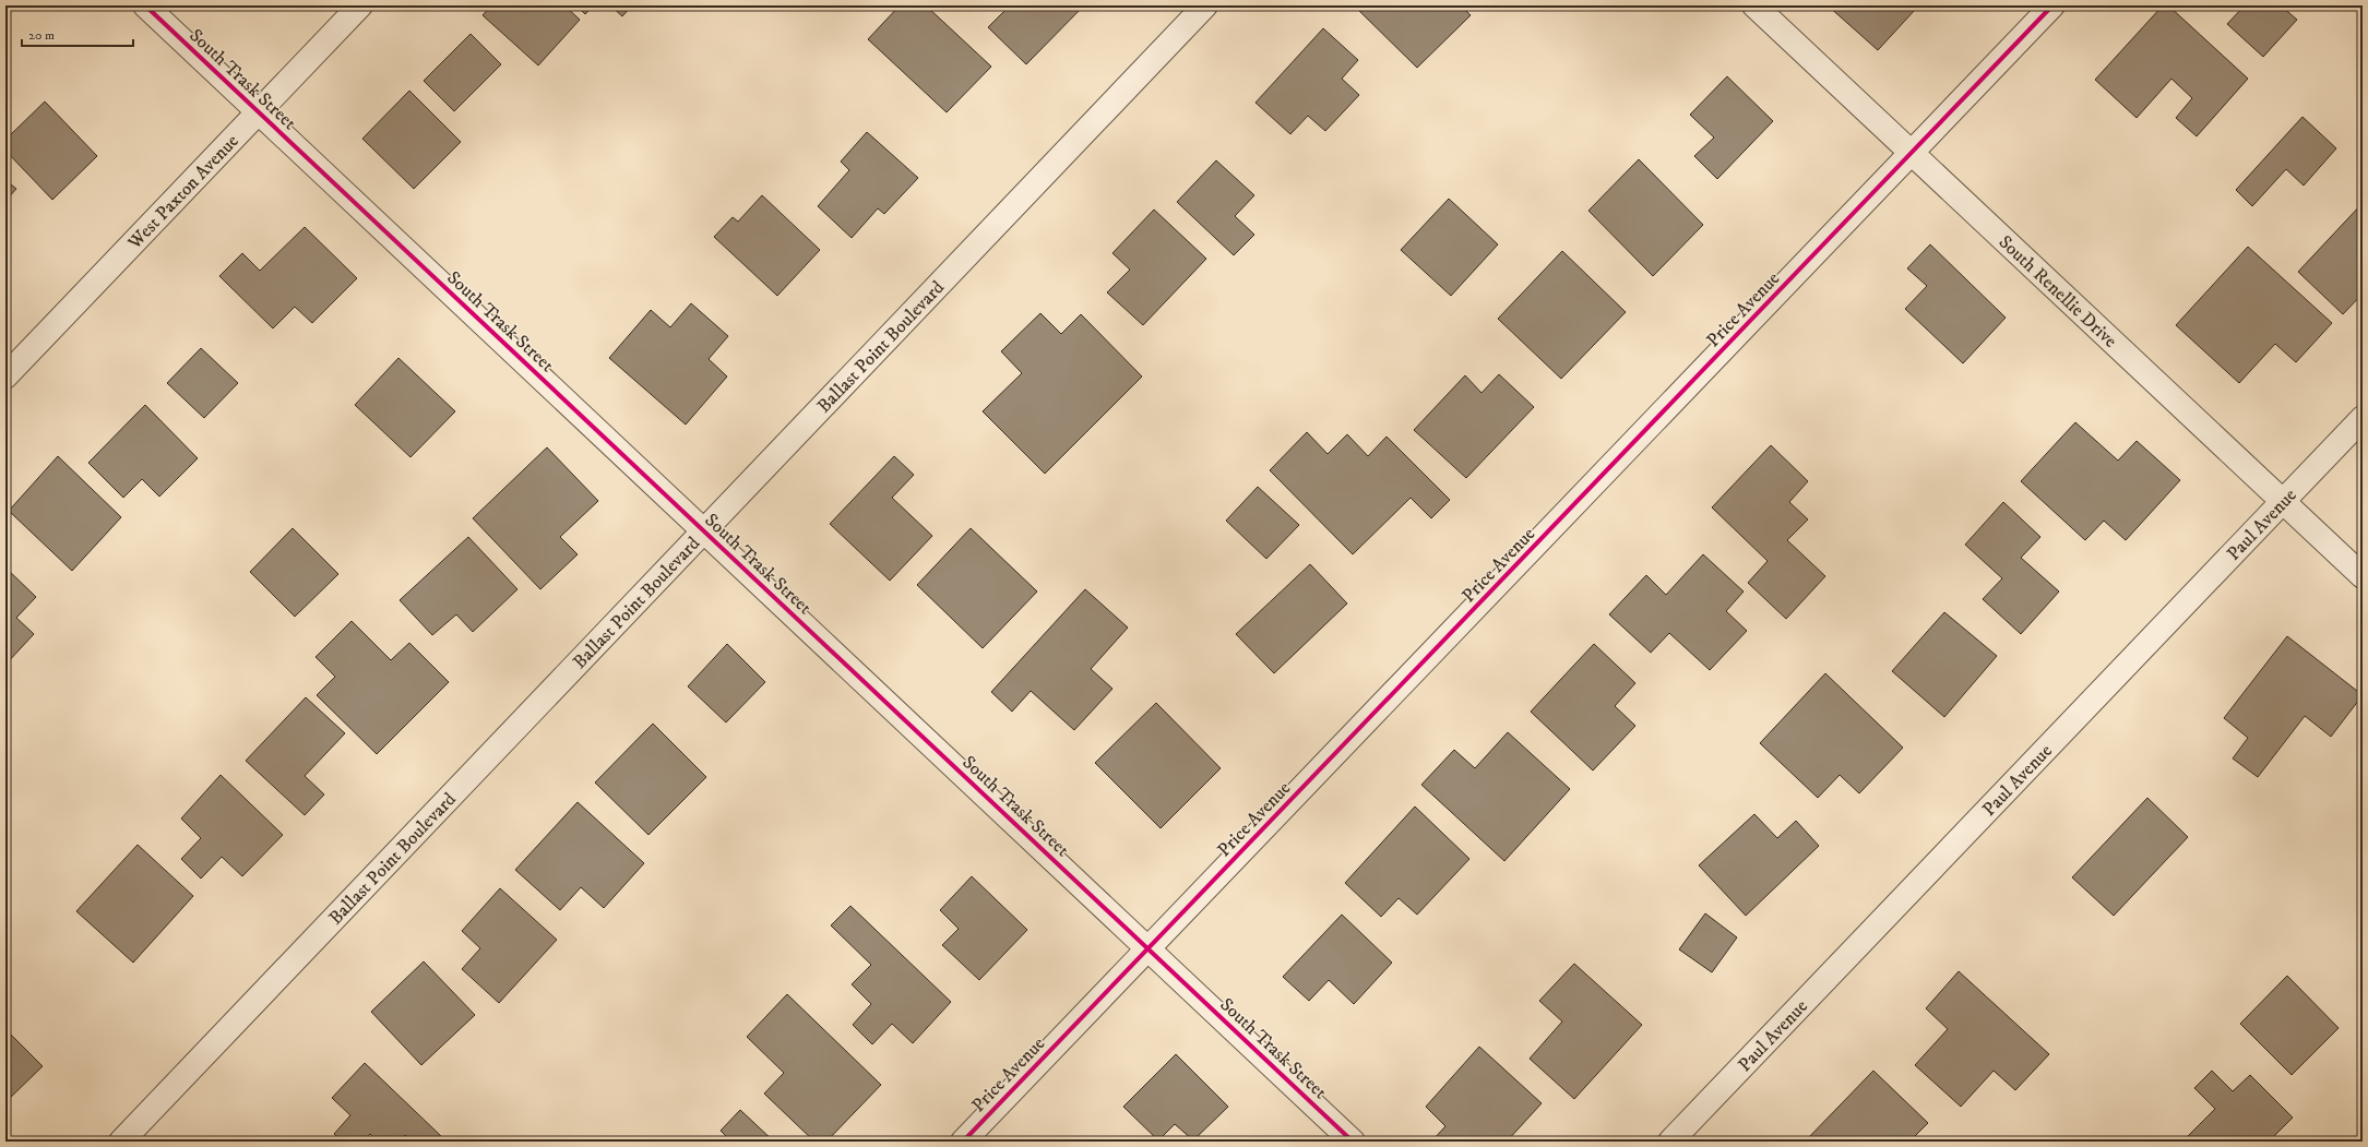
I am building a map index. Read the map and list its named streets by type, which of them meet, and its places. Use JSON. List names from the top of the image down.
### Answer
{
  "streets": {
    "street": [
      "South Trask Street",
      "West Paxton Avenue",
      "South Renellie Drive",
      "Price Avenue",
      "Ballast Point Boulevard",
      "Paul Avenue"
    ]
  },
  "crossings": [
    ["South Trask Street", "West Paxton Avenue"],
    ["South Trask Street", "Price Avenue"],
    ["South Trask Street", "Ballast Point Boulevard"],
    ["South Renellie Drive", "Price Avenue"],
    ["South Renellie Drive", "Paul Avenue"]
  ],
  "scale_bar": "20 m"
}
